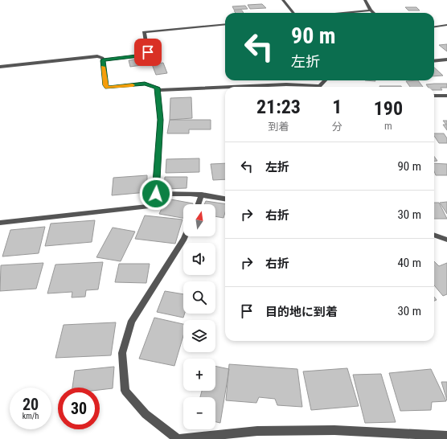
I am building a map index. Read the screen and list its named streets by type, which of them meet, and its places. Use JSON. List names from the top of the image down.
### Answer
{
  "north": "top",
  "page": {
    "turn": ["90 m", "左折"],
    "eta": [
      "21:23",
      "到着",
      "1",
      "分",
      "190",
      "m"
    ],
    "list": [
      {
        "name": "左折",
        "value": "90 m"
      },
      {
        "name": "右折",
        "value": "30 m"
      },
      {
        "name": "右折",
        "value": "40 m"
      },
      {
        "name": "目的地に到着",
        "value": "30 m"
      }
    ],
    "map_buttons": ["+", "−"],
    "speed": "20 km/h",
    "limit": "30"
  }
}
